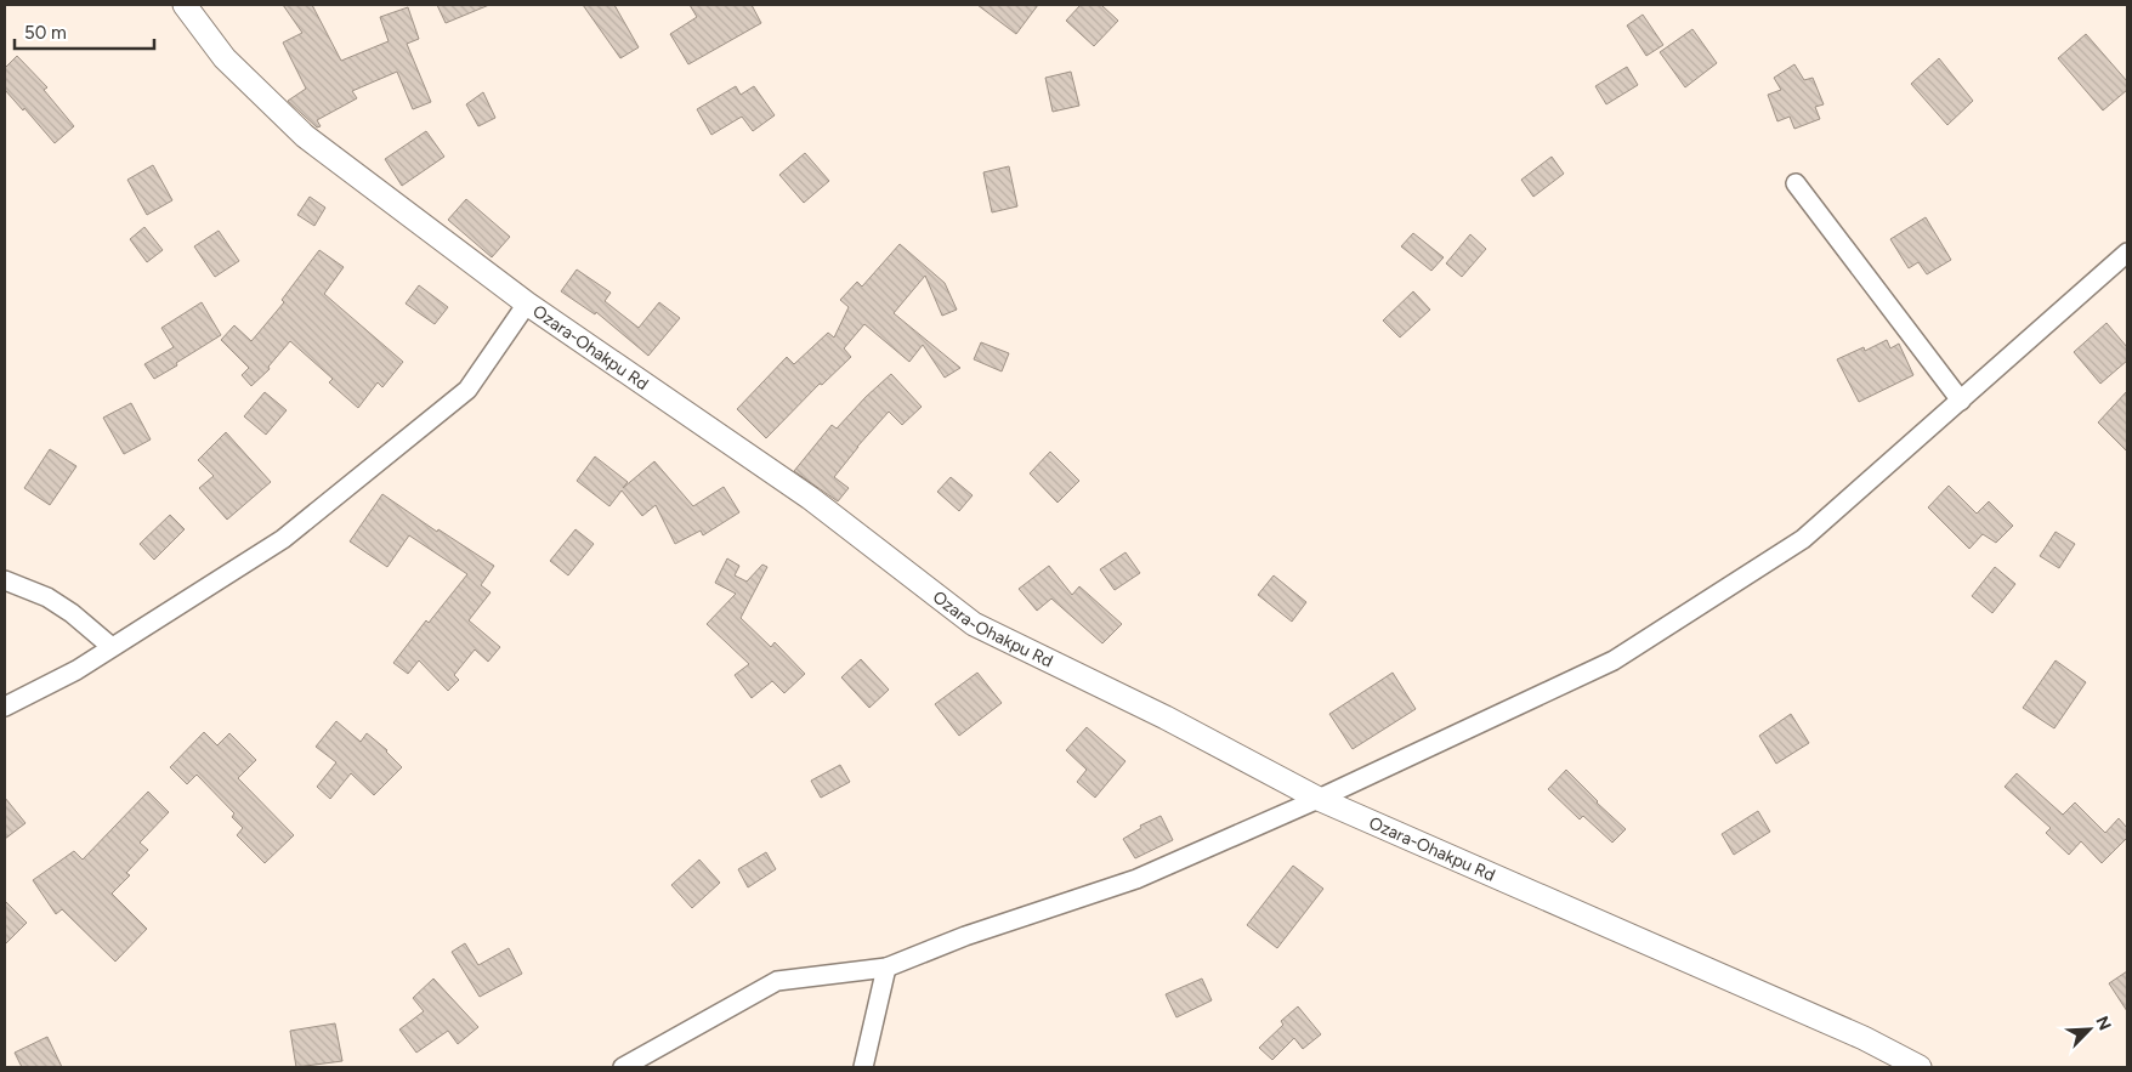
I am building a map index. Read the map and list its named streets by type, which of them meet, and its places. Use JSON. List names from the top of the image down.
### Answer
{
  "streets": {
    "main road": ["Ozara-Ohakpu Rd"]
  },
  "scale_bar": "50 m",
  "north": "top right"
}
